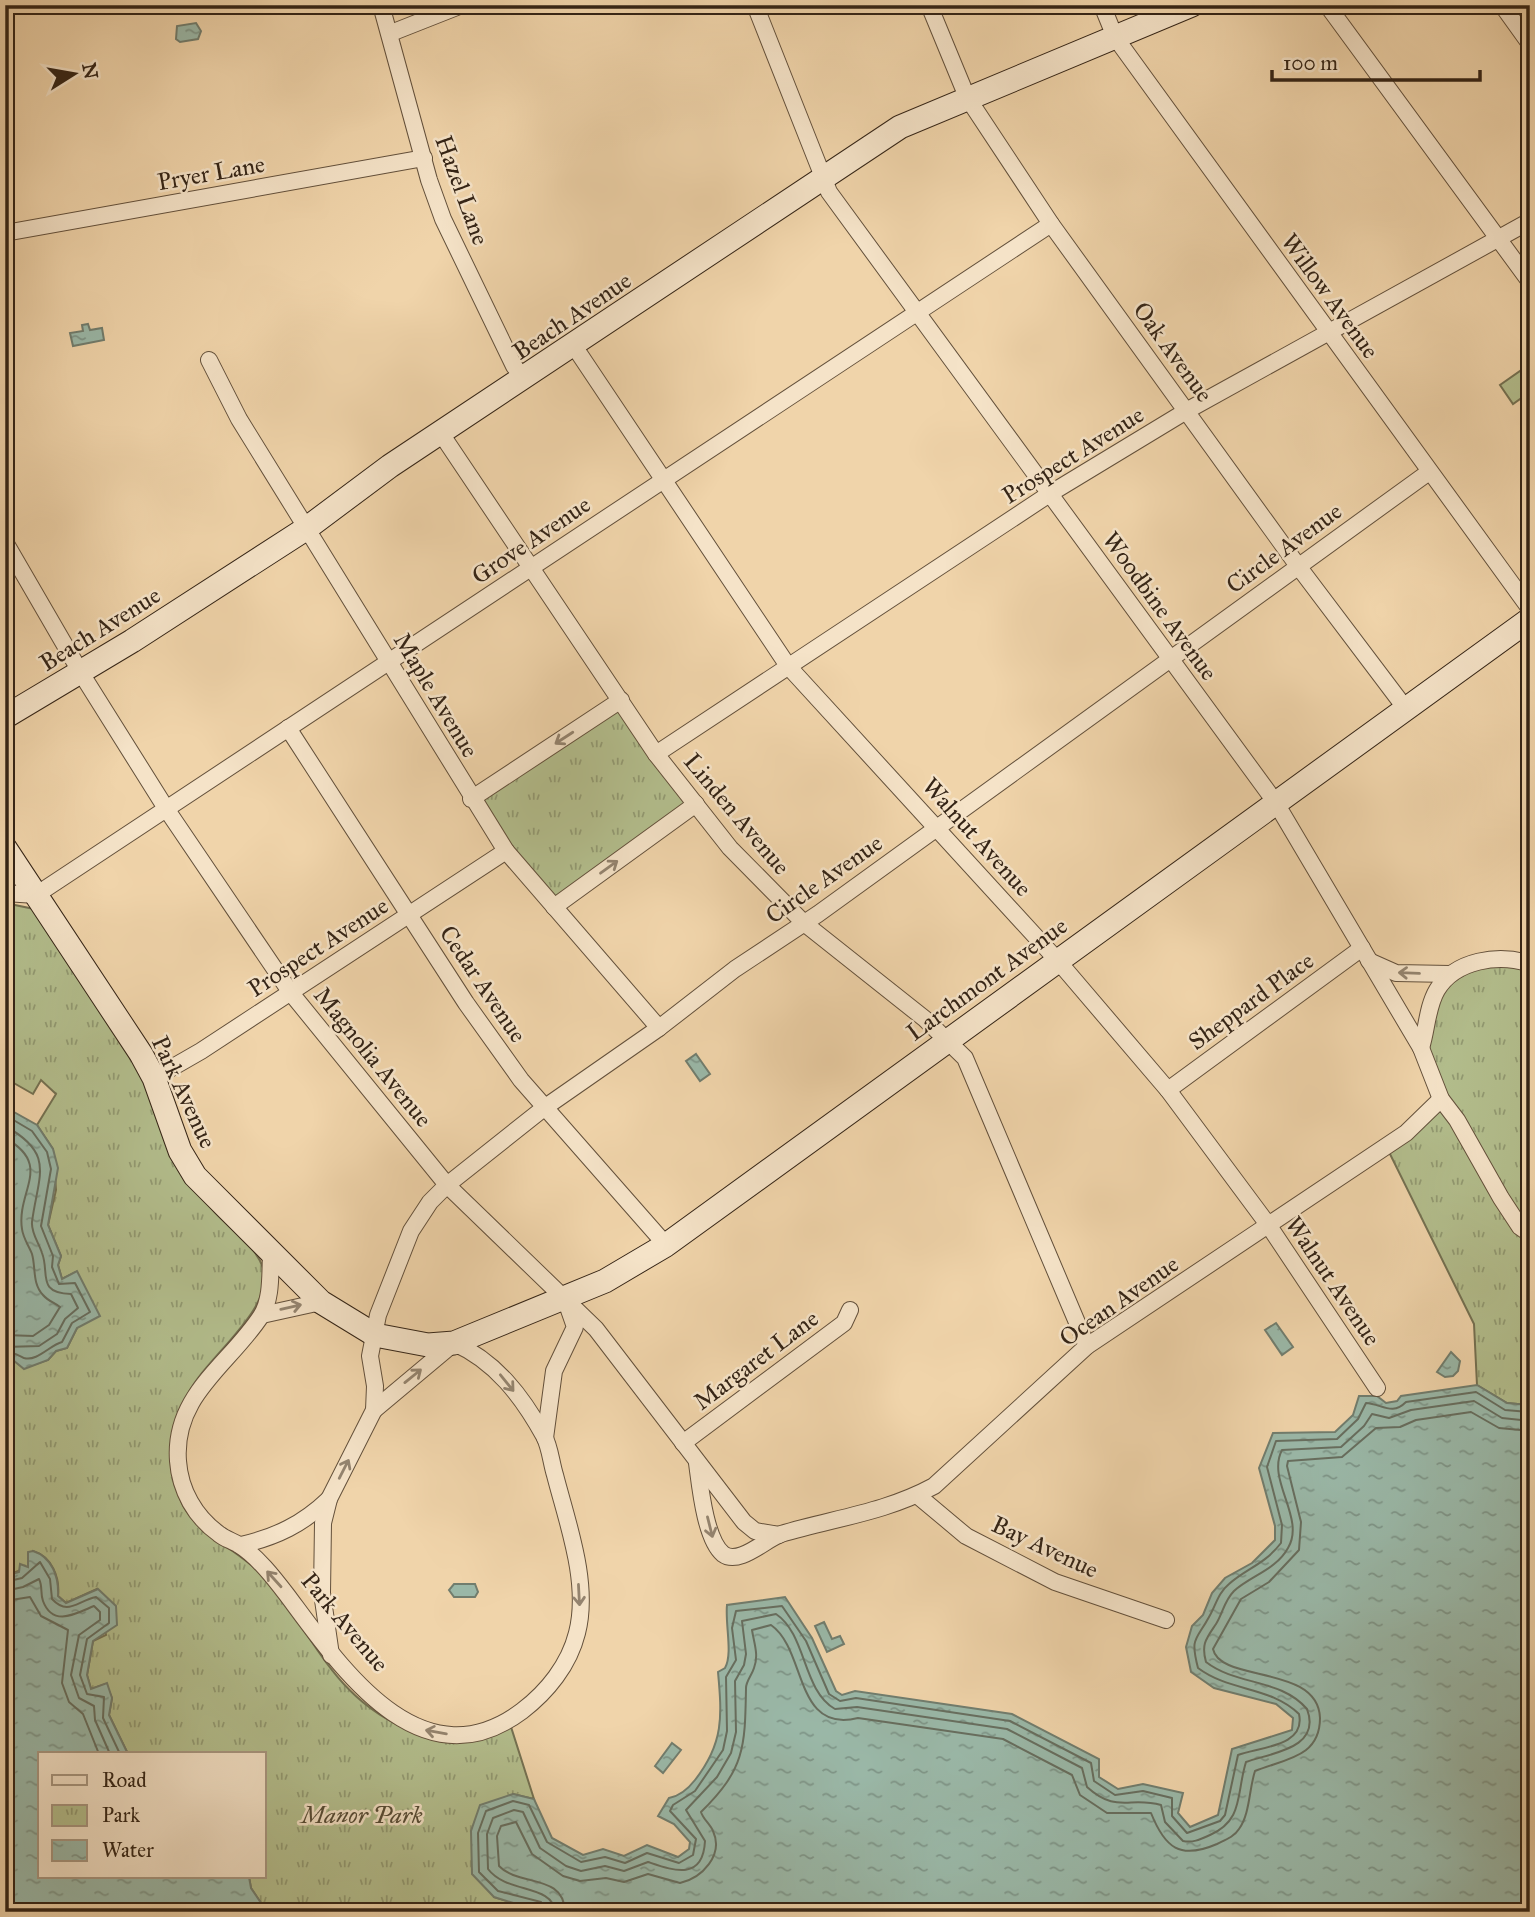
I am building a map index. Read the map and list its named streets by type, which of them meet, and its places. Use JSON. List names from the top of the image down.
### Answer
{
  "streets": {
    "street": [
      "Pryer Lane",
      "Hazel Lane",
      "Willow Avenue",
      "Beach Avenue",
      "Oak Avenue",
      "Prospect Avenue",
      "Grove Avenue",
      "Circle Avenue",
      "Woodbine Avenue",
      "Maple Avenue",
      "Linden Avenue",
      "Walnut Avenue",
      "Larchmont Avenue",
      "Cedar Avenue",
      "Sheppard Place",
      "Magnolia Avenue",
      "Park Avenue",
      "Ocean Avenue",
      "Margaret Lane",
      "Bay Avenue"
    ]
  },
  "crossings": [
    ["Pryer Lane", "Hazel Lane"],
    ["Hazel Lane", "Beach Avenue"],
    ["Willow Avenue", "Beach Avenue"],
    ["Willow Avenue", "Prospect Avenue"],
    ["Willow Avenue", "Circle Avenue"],
    ["Beach Avenue", "Oak Avenue"],
    ["Beach Avenue", "Woodbine Avenue"],
    ["Beach Avenue", "Maple Avenue"],
    ["Beach Avenue", "Linden Avenue"],
    ["Beach Avenue", "Walnut Avenue"],
    ["Beach Avenue", "Magnolia Avenue"],
    ["Oak Avenue", "Prospect Avenue"],
    ["Oak Avenue", "Grove Avenue"],
    ["Oak Avenue", "Circle Avenue"],
    ["Oak Avenue", "Larchmont Avenue"],
    ["Prospect Avenue", "Woodbine Avenue"],
    ["Prospect Avenue", "Maple Avenue"],
    ["Prospect Avenue", "Linden Avenue"],
    ["Prospect Avenue", "Walnut Avenue"],
    ["Prospect Avenue", "Cedar Avenue"],
    ["Prospect Avenue", "Magnolia Avenue"],
    ["Prospect Avenue", "Park Avenue"],
    ["Grove Avenue", "Woodbine Avenue"],
    ["Grove Avenue", "Maple Avenue"],
    ["Grove Avenue", "Linden Avenue"],
    ["Grove Avenue", "Walnut Avenue"],
    ["Grove Avenue", "Cedar Avenue"],
    ["Grove Avenue", "Magnolia Avenue"],
    ["Grove Avenue", "Park Avenue"],
    ["Circle Avenue", "Woodbine Avenue"],
    ["Circle Avenue", "Maple Avenue"],
    ["Circle Avenue", "Linden Avenue"],
    ["Circle Avenue", "Walnut Avenue"],
    ["Circle Avenue", "Larchmont Avenue"],
    ["Circle Avenue", "Cedar Avenue"],
    ["Circle Avenue", "Magnolia Avenue"],
    ["Circle Avenue", "Park Avenue"],
    ["Woodbine Avenue", "Larchmont Avenue"],
    ["Woodbine Avenue", "Sheppard Place"],
    ["Woodbine Avenue", "Ocean Avenue"],
    ["Linden Avenue", "Larchmont Avenue"],
    ["Linden Avenue", "Ocean Avenue"],
    ["Walnut Avenue", "Larchmont Avenue"],
    ["Walnut Avenue", "Sheppard Place"],
    ["Walnut Avenue", "Ocean Avenue"],
    ["Larchmont Avenue", "Cedar Avenue"],
    ["Larchmont Avenue", "Magnolia Avenue"],
    ["Larchmont Avenue", "Park Avenue"],
    ["Magnolia Avenue", "Park Avenue"],
    ["Magnolia Avenue", "Ocean Avenue"],
    ["Magnolia Avenue", "Margaret Lane"],
    ["Ocean Avenue", "Bay Avenue"]
  ],
  "parks": ["Manor Park"],
  "legend": ["Road", "Park", "Water"],
  "scale_bar": "100 m",
  "north": "right"
}
